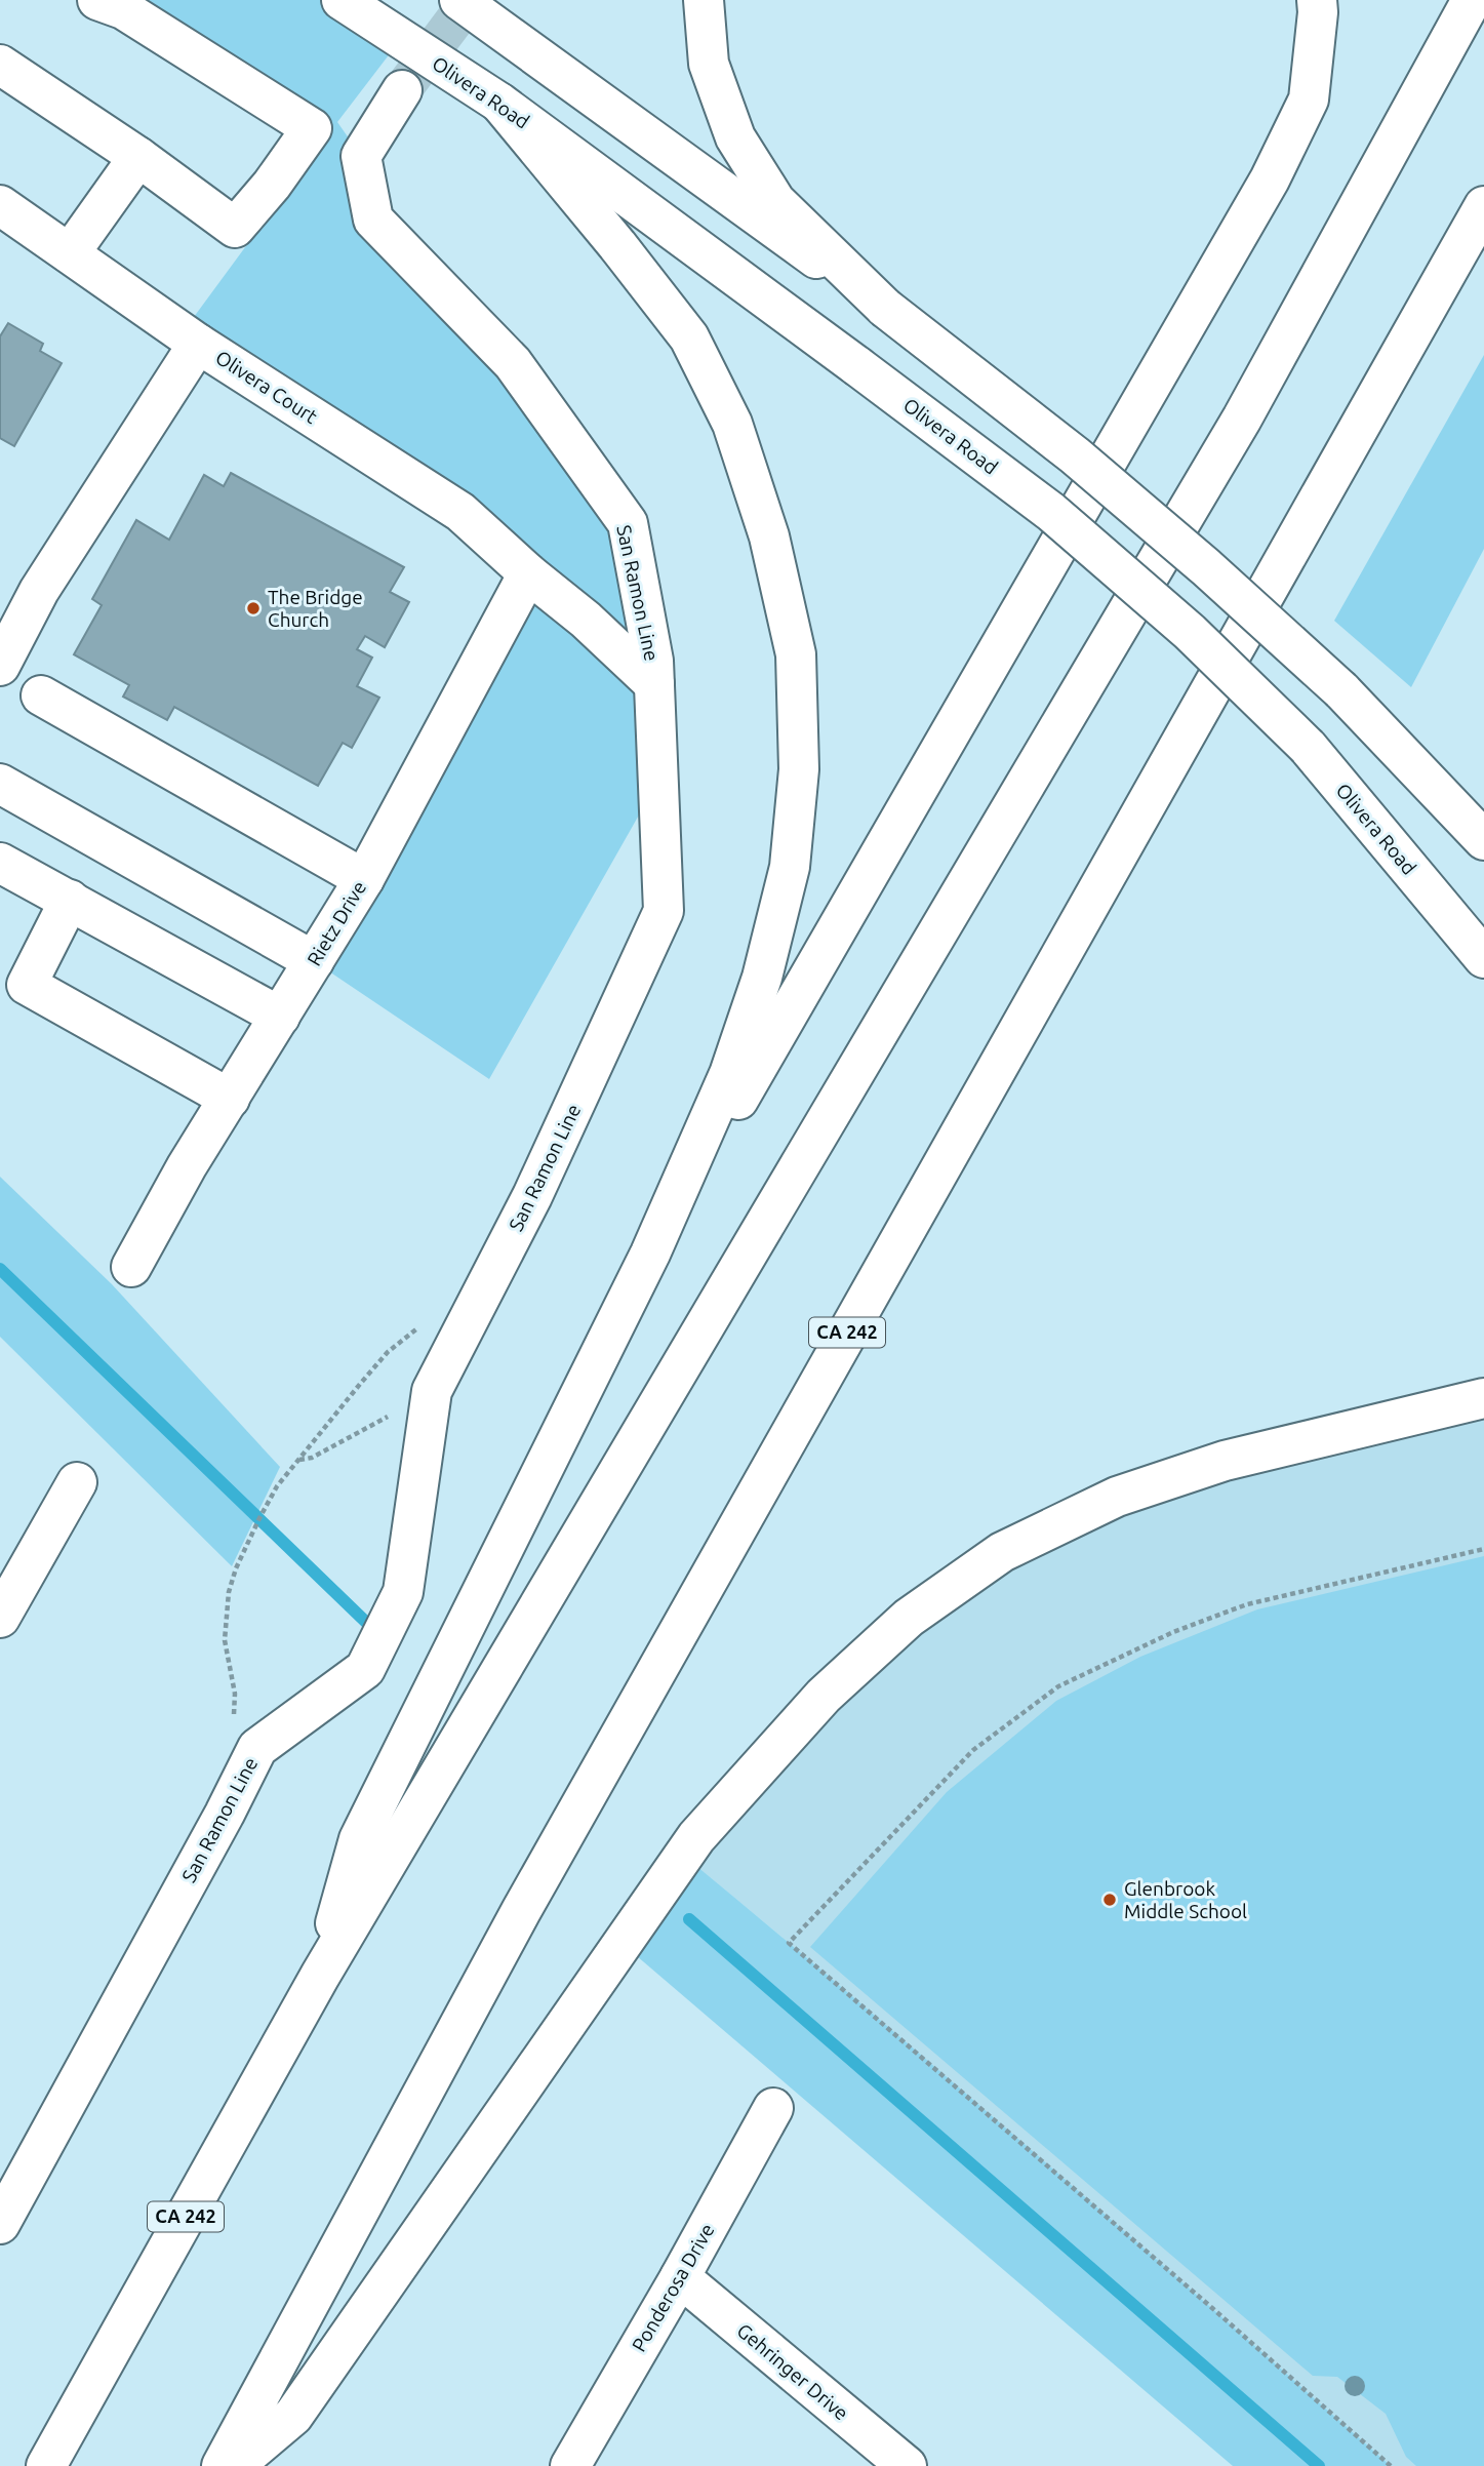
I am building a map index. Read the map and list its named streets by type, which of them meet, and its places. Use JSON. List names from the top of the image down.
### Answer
{
  "streets": {
    "main road": [
      "Olivera Road",
      "Olivera Court",
      "San Ramon Line",
      "Rietz Drive",
      "CA 242",
      "Ponderosa Drive",
      "Gehringer Drive"
    ]
  },
  "crossings": [
    ["Olivera Court", "San Ramon Line"],
    ["Olivera Court", "Rietz Drive"],
    ["Ponderosa Drive", "Gehringer Drive"]
  ],
  "places": ["The Bridge Church", "Glenbrook Middle School"]
}
